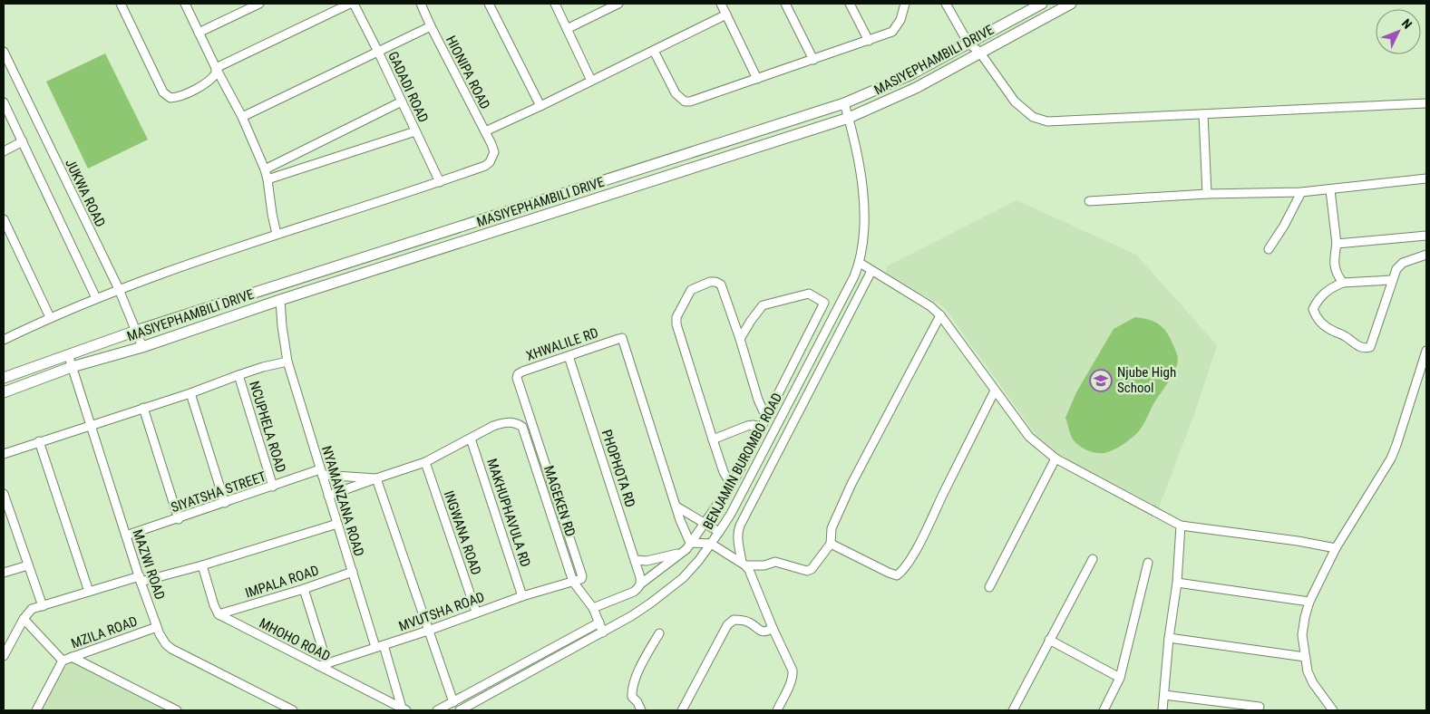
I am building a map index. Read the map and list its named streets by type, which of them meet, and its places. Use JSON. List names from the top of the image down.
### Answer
{
  "streets": {
    "main road": ["MASIYEPHAMBILI DRIVE"],
    "street": [
      "HIONIPA ROAD",
      "GADADI ROAD",
      "JUKWA ROAD",
      "XHWALILE RD",
      "NCUPHELA ROAD",
      "BENJAMIN BUROMBO ROAD",
      "PHOPHOTA RD",
      "SIYATSHA STREET",
      "NYAMANZANA ROAD",
      "MAGEKEN RD",
      "MAKHUPHAVULA RD",
      "INGWANA ROAD",
      "MAZWI ROAD",
      "IMPALA ROAD",
      "MVUTSHA ROAD",
      "MZILA ROAD",
      "MHOHO ROAD"
    ]
  },
  "crossings": [
    ["MASIYEPHAMBILI DRIVE", "JUKWA ROAD"],
    ["MASIYEPHAMBILI DRIVE", "BENJAMIN BUROMBO ROAD"],
    ["MASIYEPHAMBILI DRIVE", "NYAMANZANA ROAD"],
    ["MASIYEPHAMBILI DRIVE", "MAZWI ROAD"],
    ["HIONIPA ROAD", "GADADI ROAD"],
    ["XHWALILE RD", "PHOPHOTA RD"],
    ["XHWALILE RD", "MAGEKEN RD"],
    ["XHWALILE RD", "MVUTSHA ROAD"],
    ["NCUPHELA ROAD", "SIYATSHA STREET"],
    ["BENJAMIN BUROMBO ROAD", "MAGEKEN RD"],
    ["SIYATSHA STREET", "NYAMANZANA ROAD"],
    ["SIYATSHA STREET", "MAZWI ROAD"],
    ["NYAMANZANA ROAD", "IMPALA ROAD"],
    ["NYAMANZANA ROAD", "MVUTSHA ROAD"],
    ["NYAMANZANA ROAD", "MHOHO ROAD"],
    ["MAGEKEN RD", "MAKHUPHAVULA RD"],
    ["MAGEKEN RD", "MVUTSHA ROAD"],
    ["MAKHUPHAVULA RD", "MVUTSHA ROAD"],
    ["INGWANA ROAD", "MVUTSHA ROAD"],
    ["MAZWI ROAD", "MZILA ROAD"],
    ["IMPALA ROAD", "MHOHO ROAD"],
    ["MVUTSHA ROAD", "MHOHO ROAD"]
  ],
  "places": {
    "school or university": ["Njube High School"]
  },
  "north": "top right"
}
